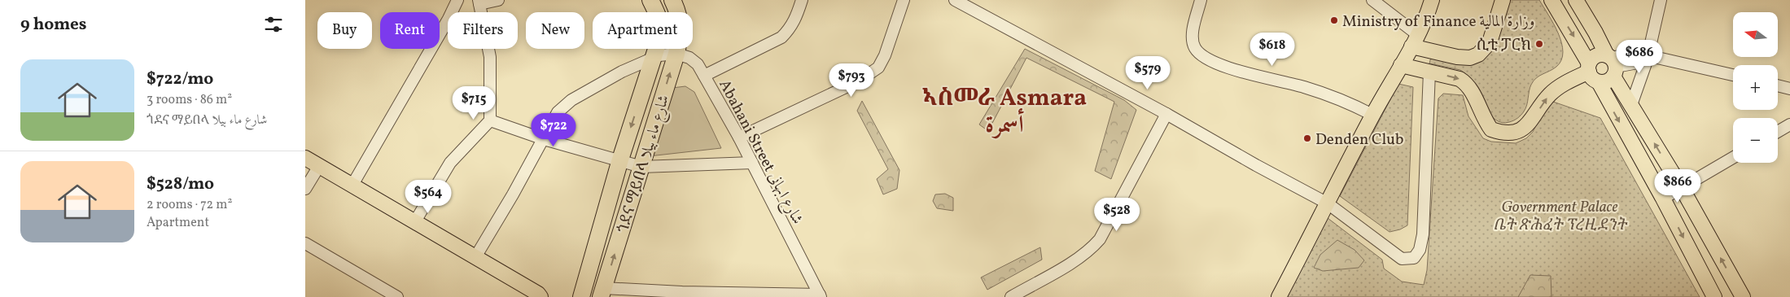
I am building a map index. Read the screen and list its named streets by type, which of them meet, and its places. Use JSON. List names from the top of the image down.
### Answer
{
  "streets": {
    "highway": ["ጎደና ማይበላ شارع ماء بيلا"],
    "street": ["Abahani Street شارع ابهانى"]
  },
  "crossings": [
    ["Abahani Street شارع ابهانى", "ጎደና ማይበላ شارع ماء بيلا"]
  ],
  "districts": ["ኣስመራ Asmara أسمرة"],
  "parks": ["Government Palace ቤት ጽሕፈት ፕረዚደንት"],
  "places": ["Ministry of Finance وزارة المالية", "ሲቲ ፓርክ", "Denden Club"],
  "north": "left",
  "page": {
    "heading": "9 homes",
    "map_buttons": ["+", "−"],
    "chip": [
      "Buy",
      "Rent",
      "Filters",
      "New",
      "Apartment"
    ],
    "price": [
      "$618",
      "$686",
      "$579",
      "$793",
      "$715",
      "$722",
      "$866",
      "$564",
      "$528"
    ],
    "list": [
      {
        "name": "$722/mo",
        "note": "3 rooms · 86 m² · ጎደና ማይበላ شارع ماء بيلا"
      },
      {
        "name": "$528/mo",
        "note": "2 rooms · 72 m² · Apartment"
      }
    ]
  }
}
